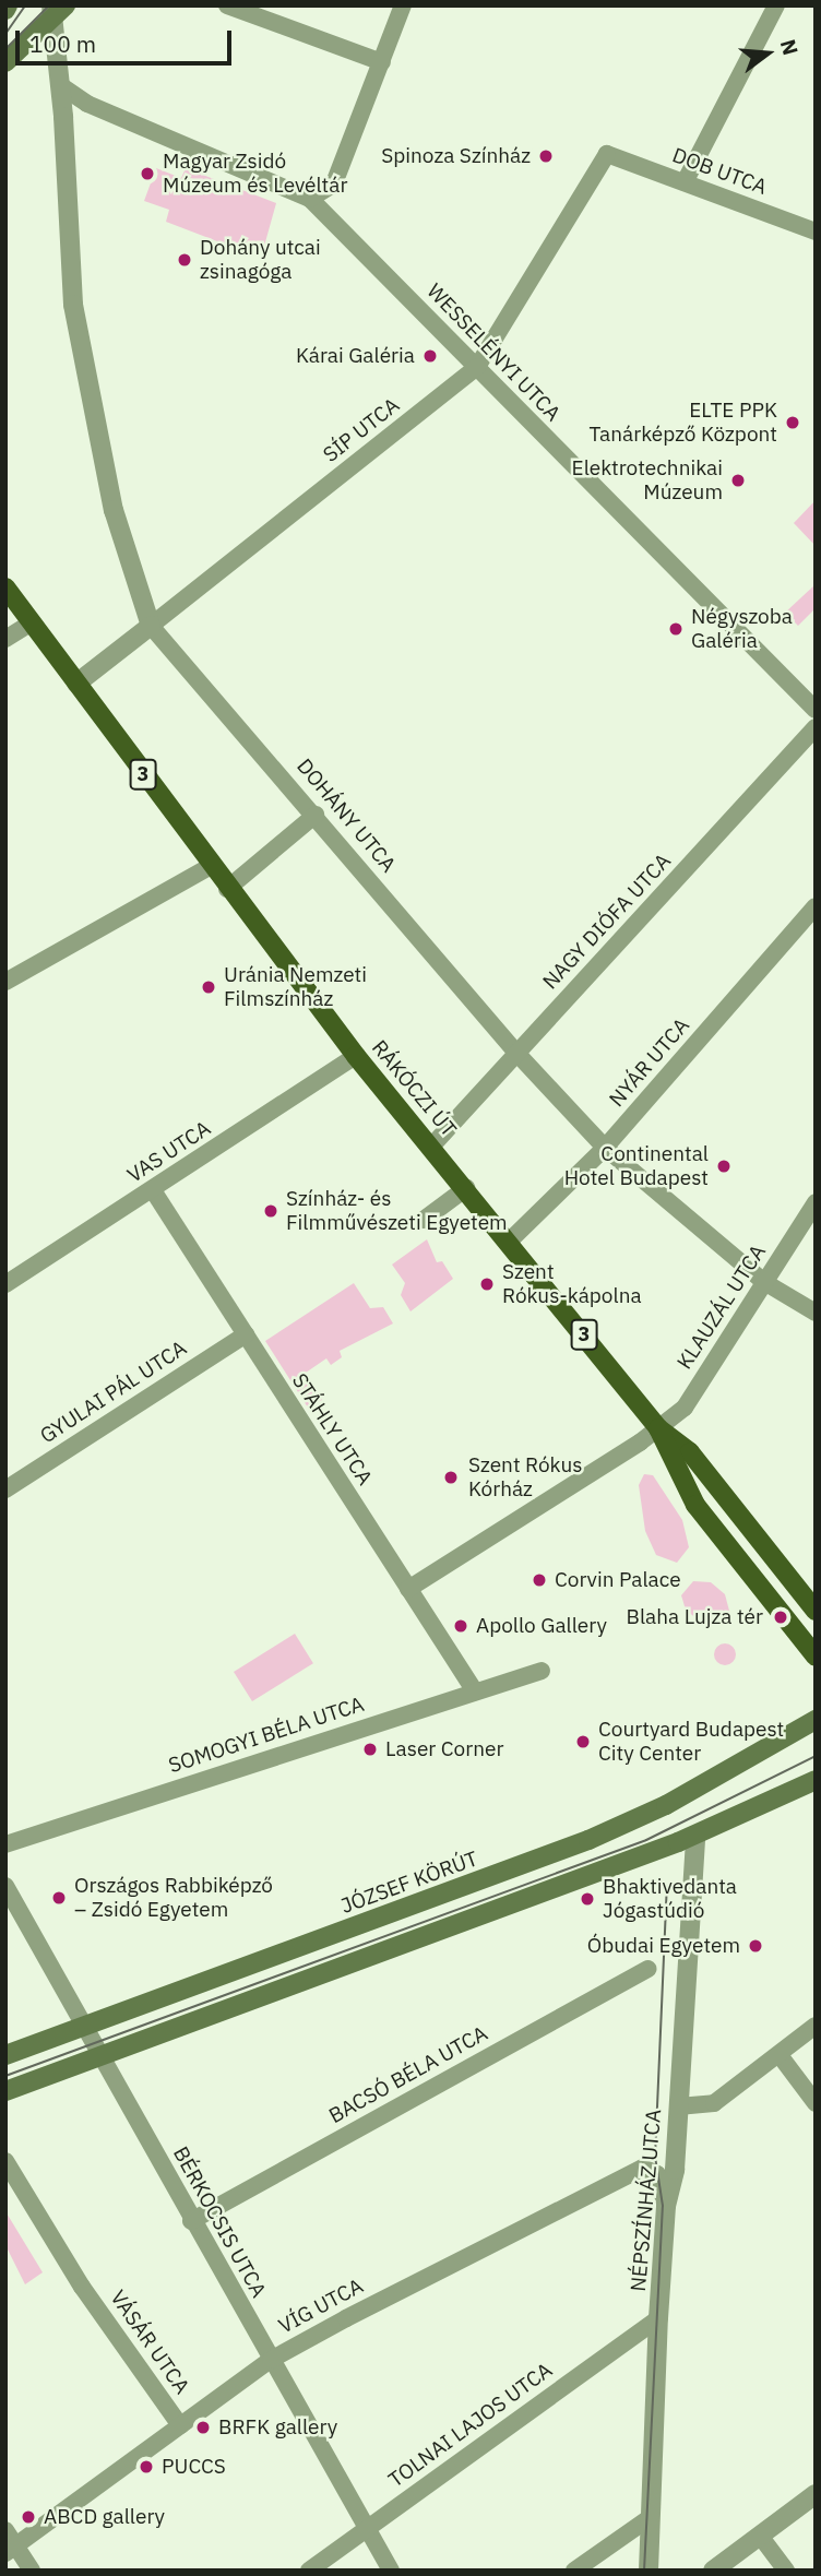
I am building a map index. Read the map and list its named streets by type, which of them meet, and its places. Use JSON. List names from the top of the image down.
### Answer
{
  "streets": {
    "main road": ["3", "RÁKÓCZI ÚT", "JÓZSEF KÖRÚT"],
    "street": [
      "DOB UTCA",
      "WESSELÉNYI UTCA",
      "SÍP UTCA",
      "DOHÁNY UTCA",
      "NAGY DIÓFA UTCA",
      "NYÁR UTCA",
      "VAS UTCA",
      "KLAUZÁL UTCA",
      "GYULAI PÁL UTCA",
      "STÁHLY UTCA",
      "SOMOGYI BÉLA UTCA",
      "BACSÓ BÉLA UTCA",
      "NÉPSZÍNHÁZ UTCA",
      "BÉRKOCSIS UTCA",
      "VÍG UTCA",
      "VÁSÁR UTCA",
      "TOLNAI LAJOS UTCA"
    ]
  },
  "crossings": [
    ["DOB UTCA", "SÍP UTCA"],
    ["WESSELÉNYI UTCA", "SÍP UTCA"],
    ["WESSELÉNYI UTCA", "DOHÁNY UTCA"],
    ["SÍP UTCA", "DOHÁNY UTCA"],
    ["SÍP UTCA", "RÁKÓCZI ÚT"],
    ["DOHÁNY UTCA", "NAGY DIÓFA UTCA"],
    ["DOHÁNY UTCA", "NYÁR UTCA"],
    ["DOHÁNY UTCA", "KLAUZÁL UTCA"],
    ["NAGY DIÓFA UTCA", "RÁKÓCZI ÚT"],
    ["NYÁR UTCA", "RÁKÓCZI ÚT"],
    ["RÁKÓCZI ÚT", "VAS UTCA"],
    ["RÁKÓCZI ÚT", "KLAUZÁL UTCA"],
    ["VAS UTCA", "STÁHLY UTCA"],
    ["KLAUZÁL UTCA", "STÁHLY UTCA"],
    ["GYULAI PÁL UTCA", "STÁHLY UTCA"],
    ["STÁHLY UTCA", "SOMOGYI BÉLA UTCA"],
    ["JÓZSEF KÖRÚT", "BÉRKOCSIS UTCA"],
    ["BACSÓ BÉLA UTCA", "BÉRKOCSIS UTCA"],
    ["NÉPSZÍNHÁZ UTCA", "VÍG UTCA"],
    ["NÉPSZÍNHÁZ UTCA", "TOLNAI LAJOS UTCA"],
    ["BÉRKOCSIS UTCA", "VÍG UTCA"],
    ["BÉRKOCSIS UTCA", "TOLNAI LAJOS UTCA"],
    ["VÍG UTCA", "VÁSÁR UTCA"]
  ],
  "places": [
    "Spinoza Színház",
    "Magyar Zsidó Múzeum és Levéltár",
    "Dohány utcai zsinagóga",
    "Kárai Galéria",
    "ELTE PPK Tanárképző Központ",
    "Elektrotechnikai Múzeum",
    "Négyszoba Galéria",
    "Uránia Nemzeti Filmszínház",
    "Continental Hotel Budapest",
    "Színház- és Filmművészeti Egyetem",
    "Szent Rókus-kápolna",
    "Szent Rókus Kórház",
    "Corvin Palace",
    "Blaha Lujza tér",
    "Apollo Gallery",
    "Courtyard Budapest City Center",
    "Laser Corner",
    "Országos Rabbiképző – Zsidó Egyetem",
    "Bhaktivedanta Jógastúdió",
    "Óbudai Egyetem",
    "BRFK gallery",
    "PUCCS",
    "ABCD gallery"
  ],
  "scale_bar": "100 m",
  "north": "right"
}
